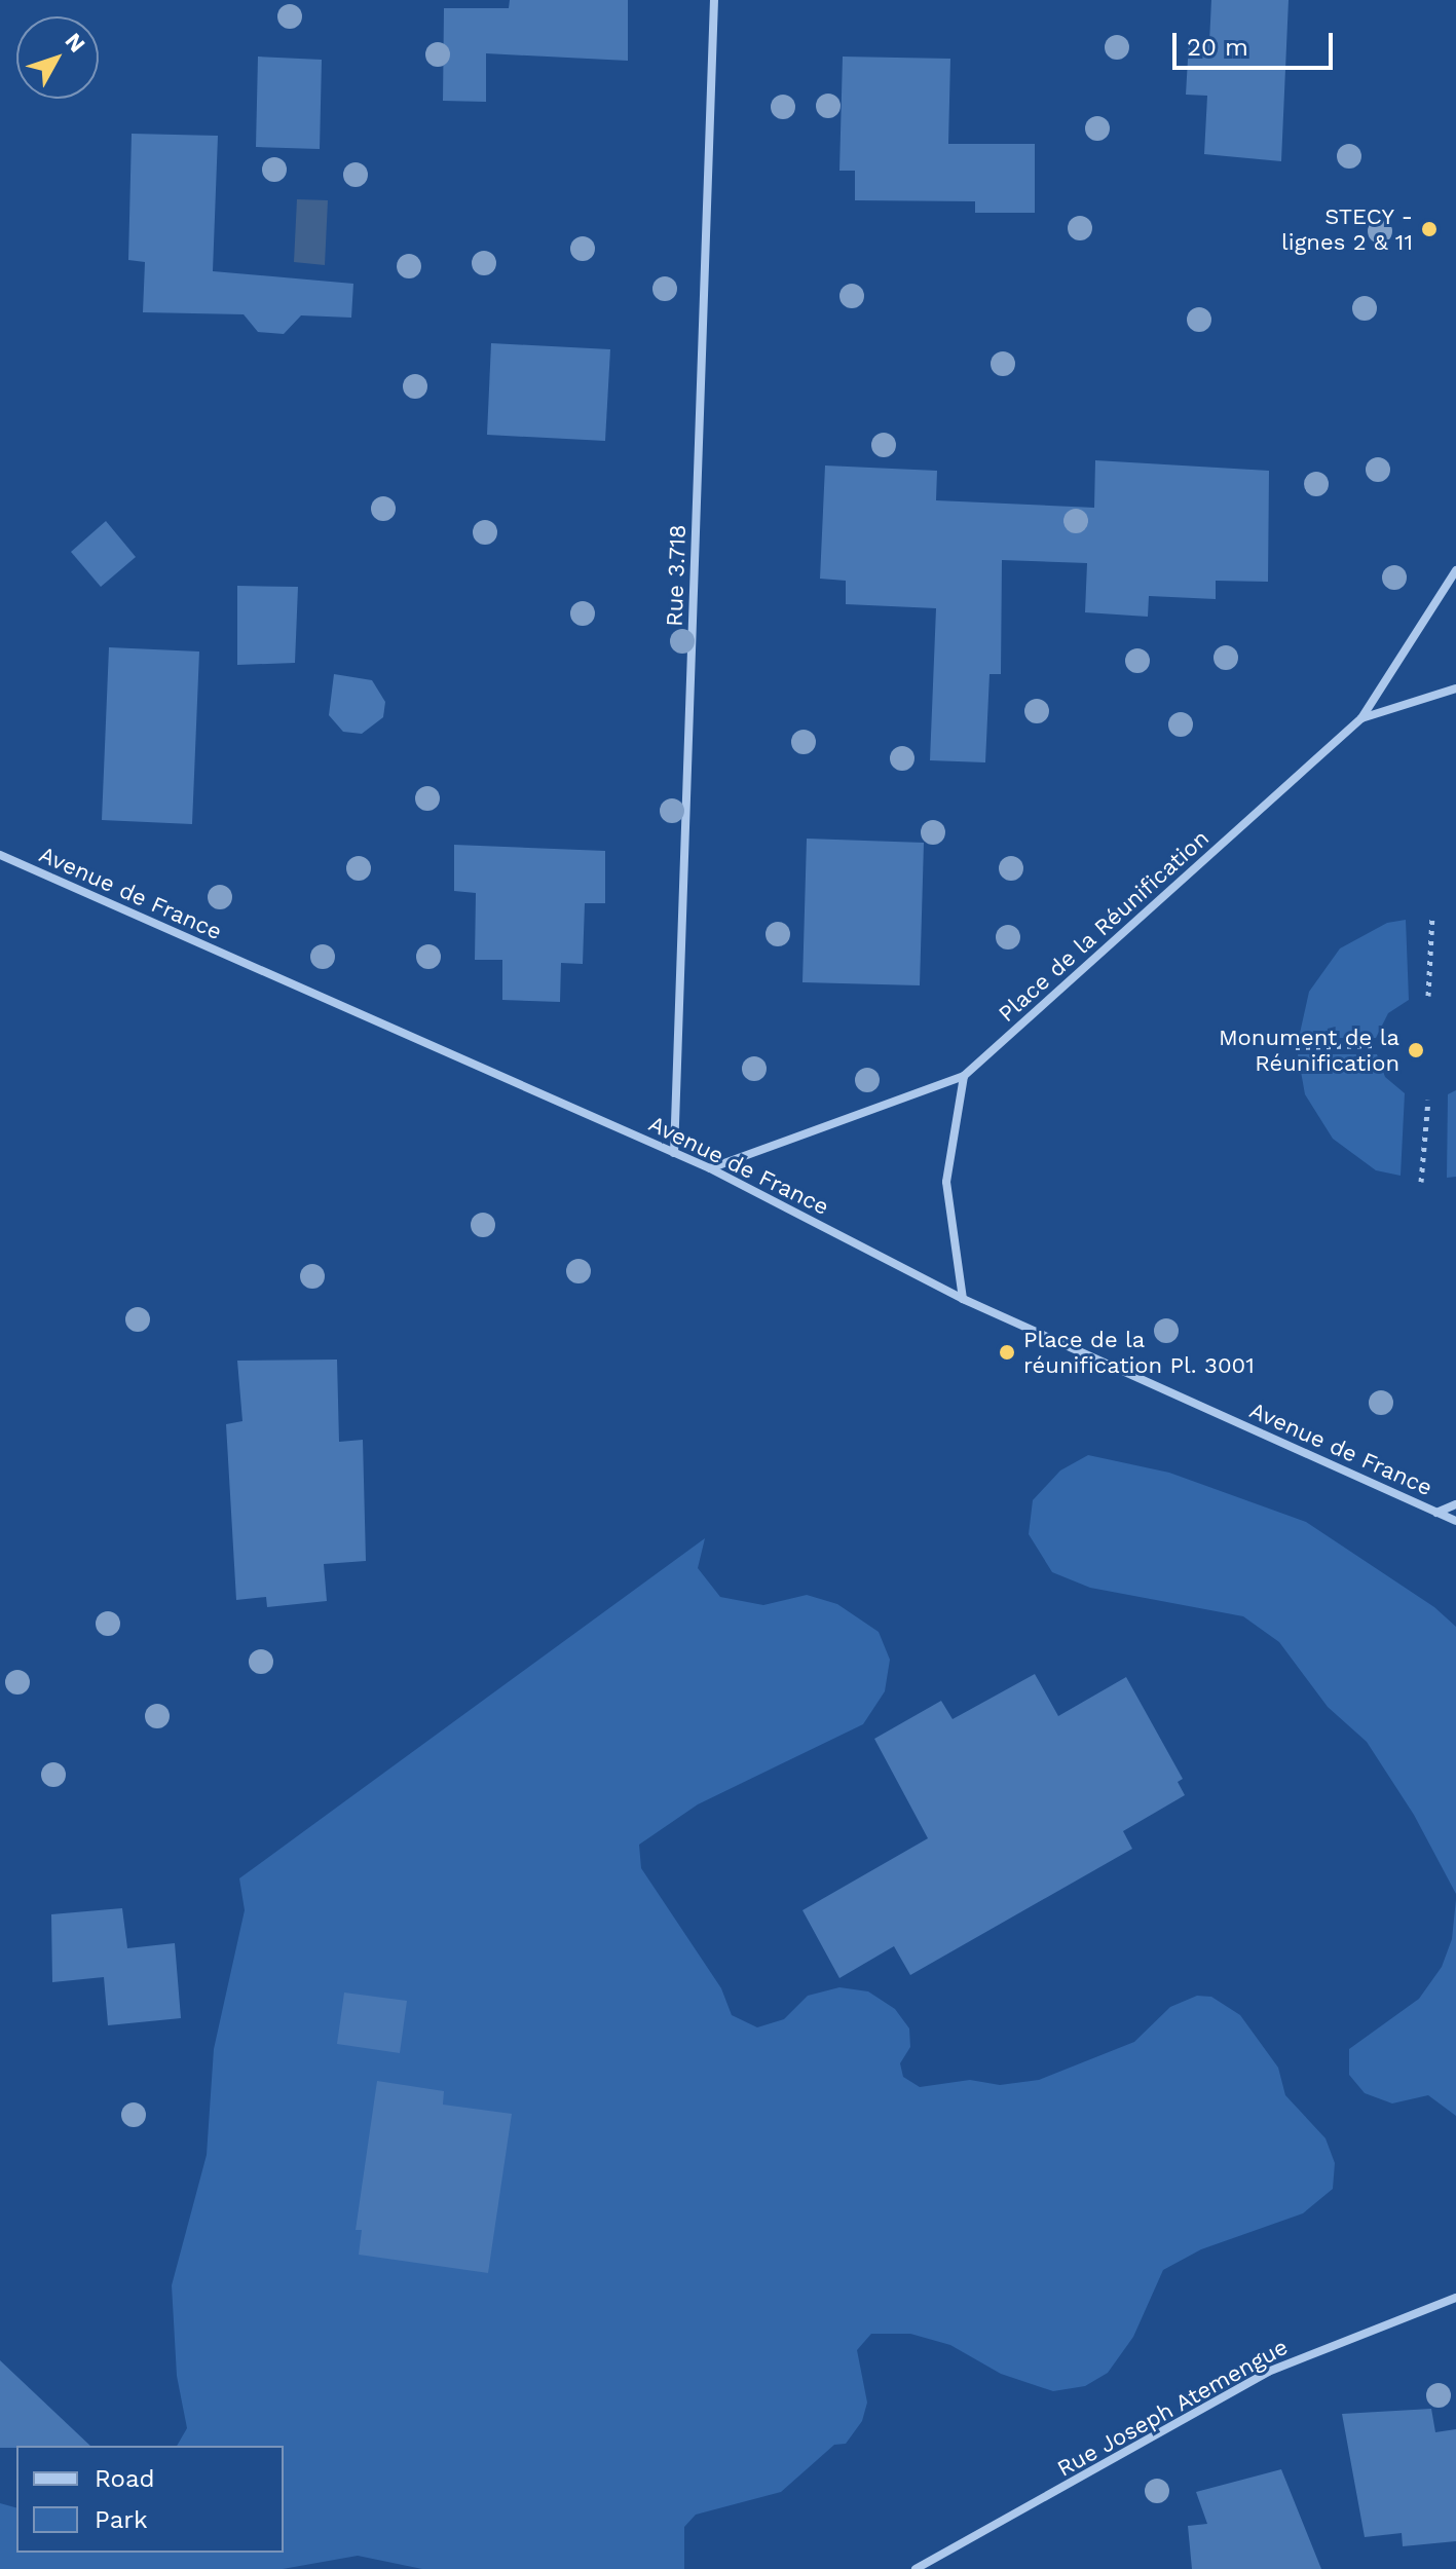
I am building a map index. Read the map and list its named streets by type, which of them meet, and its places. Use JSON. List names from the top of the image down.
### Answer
{
  "streets": {
    "street": [
      "Rue 3.718",
      "Avenue de France",
      "Place de la Réunification",
      "Rue Joseph Atemengue"
    ]
  },
  "crossings": [
    ["Rue 3.718", "Avenue de France"]
  ],
  "places": ["STECY - lignes 2 & 11", "Monument de la Réunification", "Place de la réunification Pl. 3001"],
  "legend": ["Road", "Park"],
  "scale_bar": "20 m",
  "north": "top right"
}
